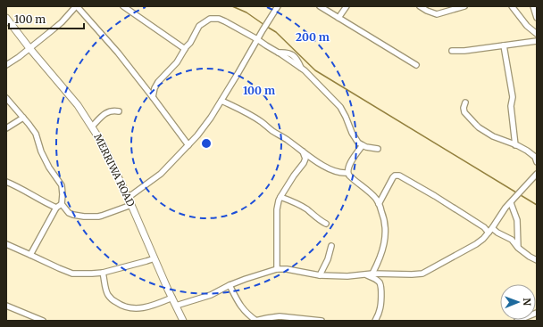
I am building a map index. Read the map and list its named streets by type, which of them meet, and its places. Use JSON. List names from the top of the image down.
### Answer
{
  "streets": {
    "street": ["MERRIWA ROAD"]
  },
  "scale_bar": "100 m",
  "north": "right",
  "rings": ["200 m", "100 m"]
}
